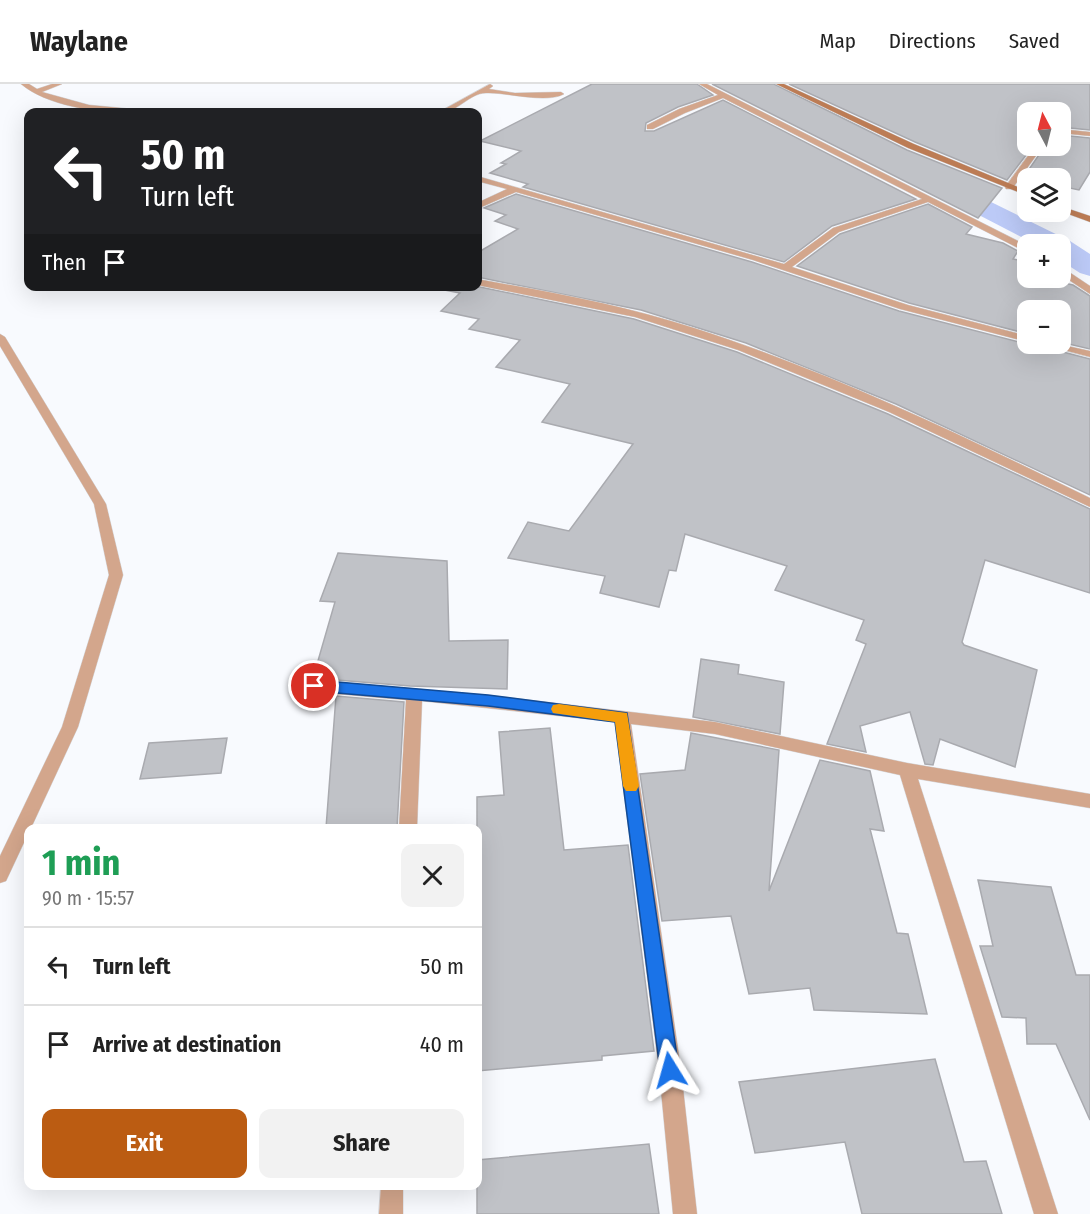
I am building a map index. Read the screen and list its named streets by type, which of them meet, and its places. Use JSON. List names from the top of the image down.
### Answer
{
  "north": "top",
  "page": {
    "header": "Waylane",
    "nav": ["Map", "Directions", "Saved"],
    "map_buttons": ["+", "−"],
    "turn": ["50 m", "Turn left"],
    "then": "Then",
    "heading": ["1 min", "90 m · 15:57"],
    "list": [
      {
        "name": "Turn left",
        "value": "50 m"
      },
      {
        "name": "Arrive at destination",
        "value": "40 m"
      }
    ],
    "buttons": ["Exit", "Share"]
  }
}
